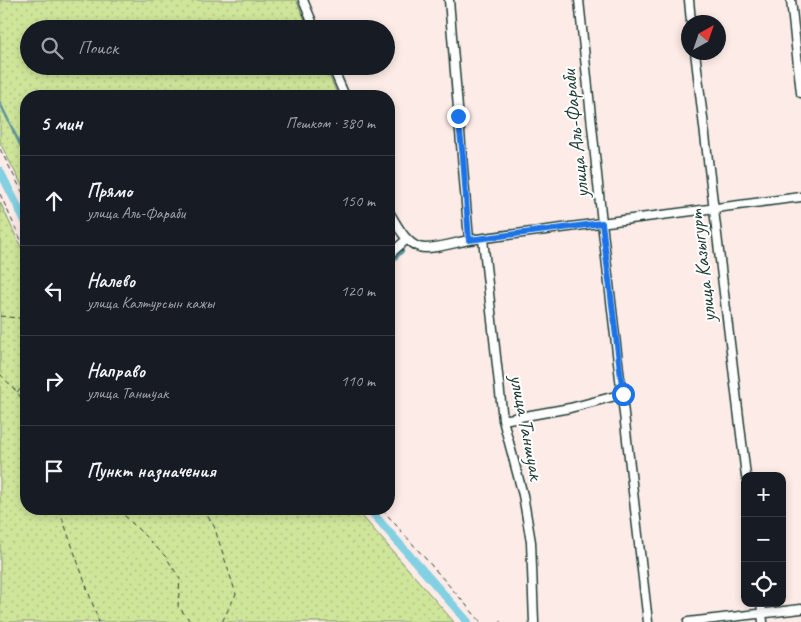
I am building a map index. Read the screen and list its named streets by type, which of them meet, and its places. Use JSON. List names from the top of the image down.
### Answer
{
  "streets": {
    "street": ["улица Аль-Фараби", "улица Казыгурт", "улица Таншуак"]
  },
  "north": "top right",
  "page": {
    "search": "Поиск",
    "heading": ["5 мин", "Пешком · 380 m"],
    "list": [
      ["Прямо", "улица Аль-Фараби", "150 m"],
      ["Налево", "улица Калтурсын кажы", "120 m"],
      ["Направо", "улица Таншуак", "110 m"],
      "Пункт назначения"
    ],
    "map_buttons": ["+", "−"]
  }
}
